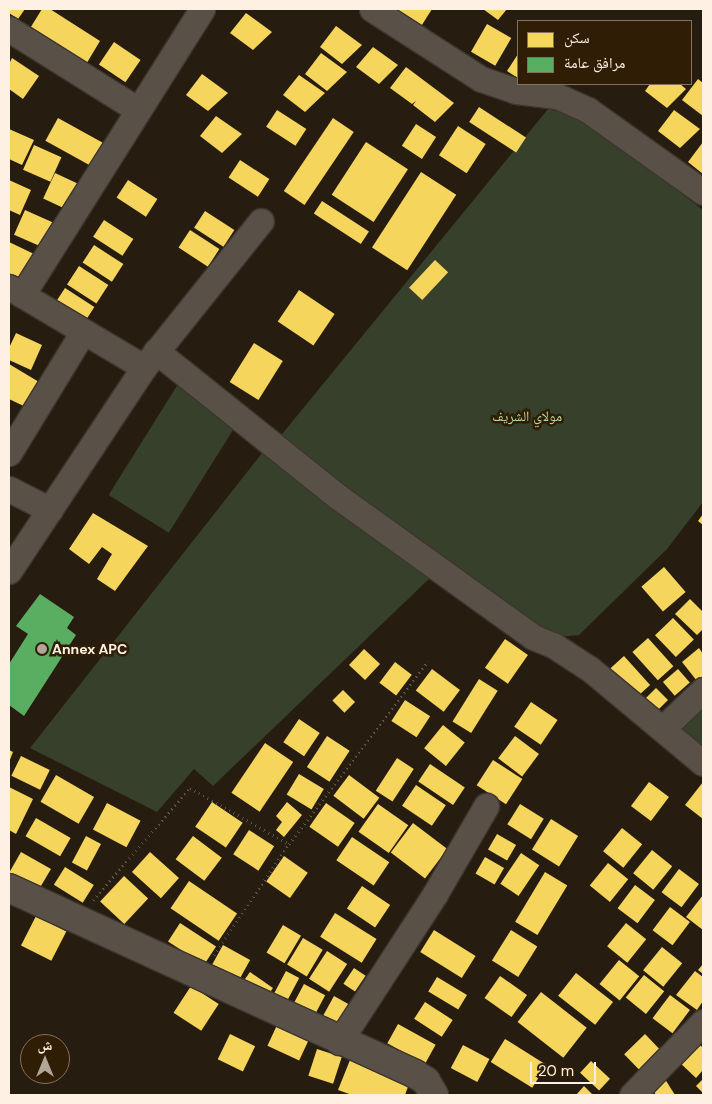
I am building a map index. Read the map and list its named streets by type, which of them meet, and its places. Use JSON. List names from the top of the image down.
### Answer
{
  "parks": ["مولاي الشريف"],
  "places": ["Annex APC"],
  "legend": ["سكن", "مرافق عامة"],
  "scale_bar": "20 m",
  "north": "top"
}
